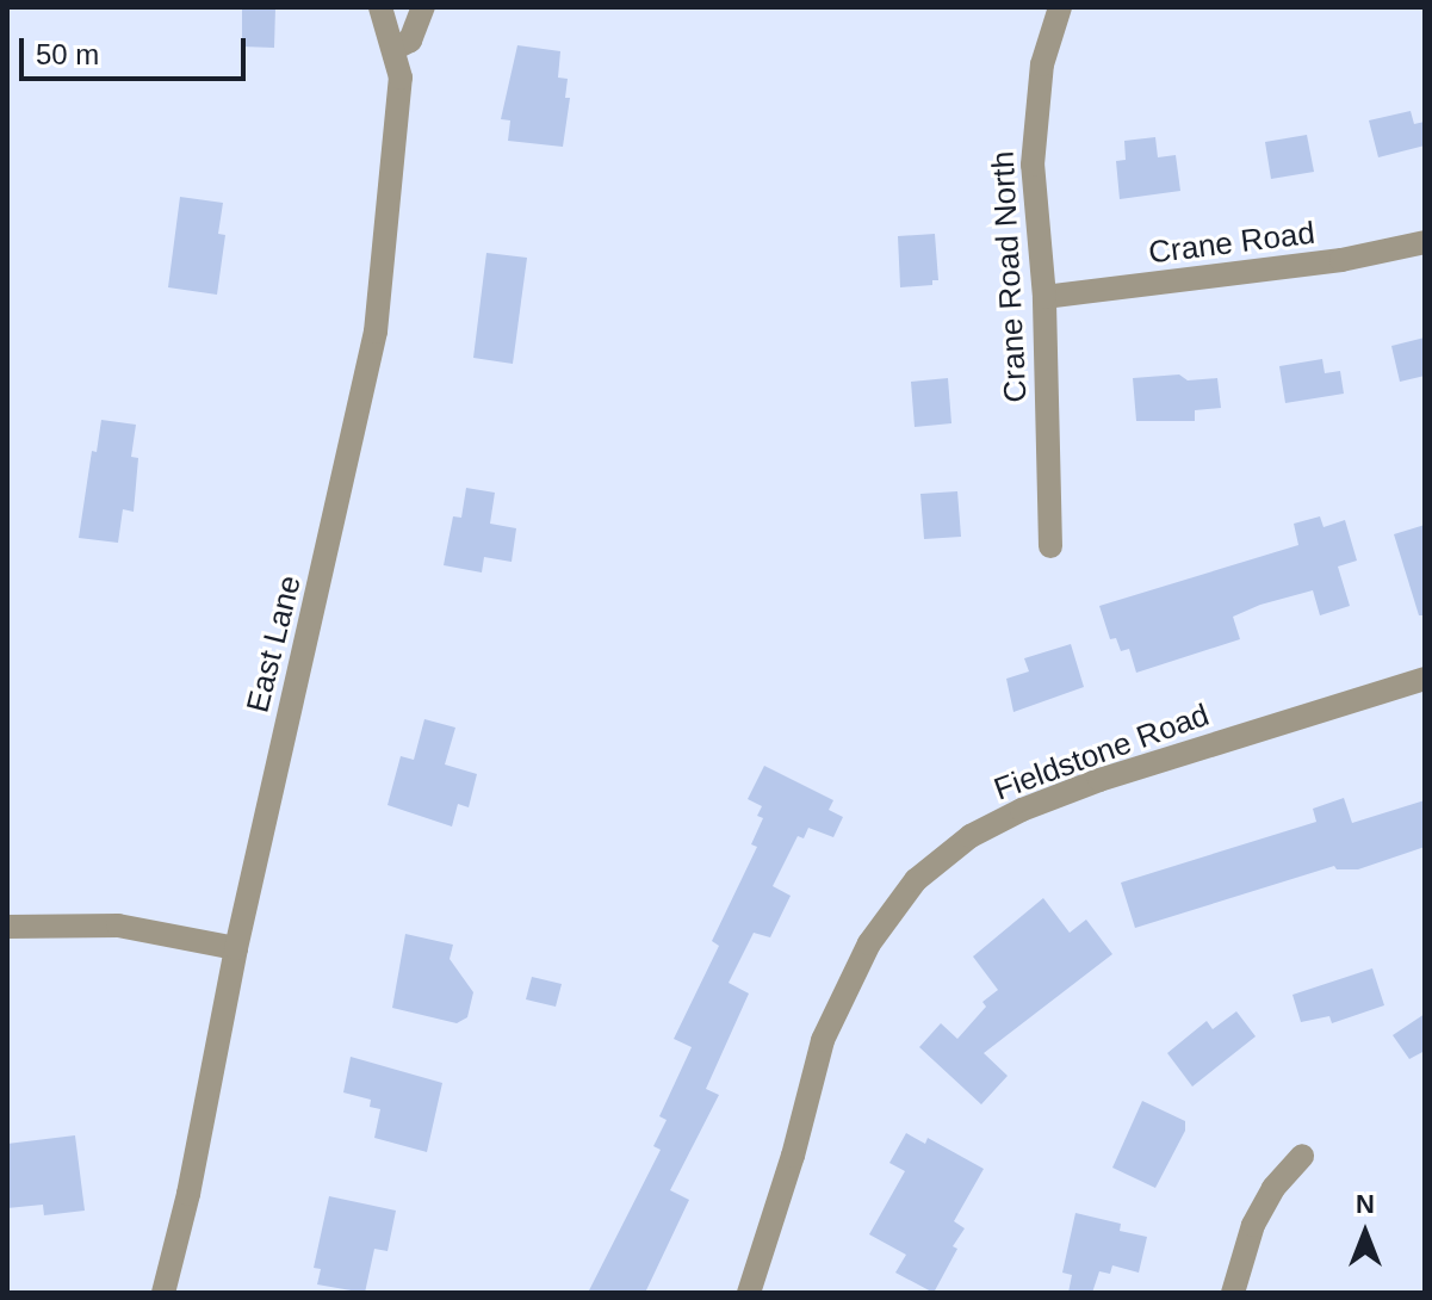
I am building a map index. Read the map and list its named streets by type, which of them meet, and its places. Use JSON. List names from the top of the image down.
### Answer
{
  "streets": {
    "street": [
      "Crane Road",
      "Crane Road North",
      "East Lane",
      "Fieldstone Road"
    ]
  },
  "crossings": [
    ["Crane Road", "Crane Road North"]
  ],
  "scale_bar": "50 m",
  "north": "top"
}
